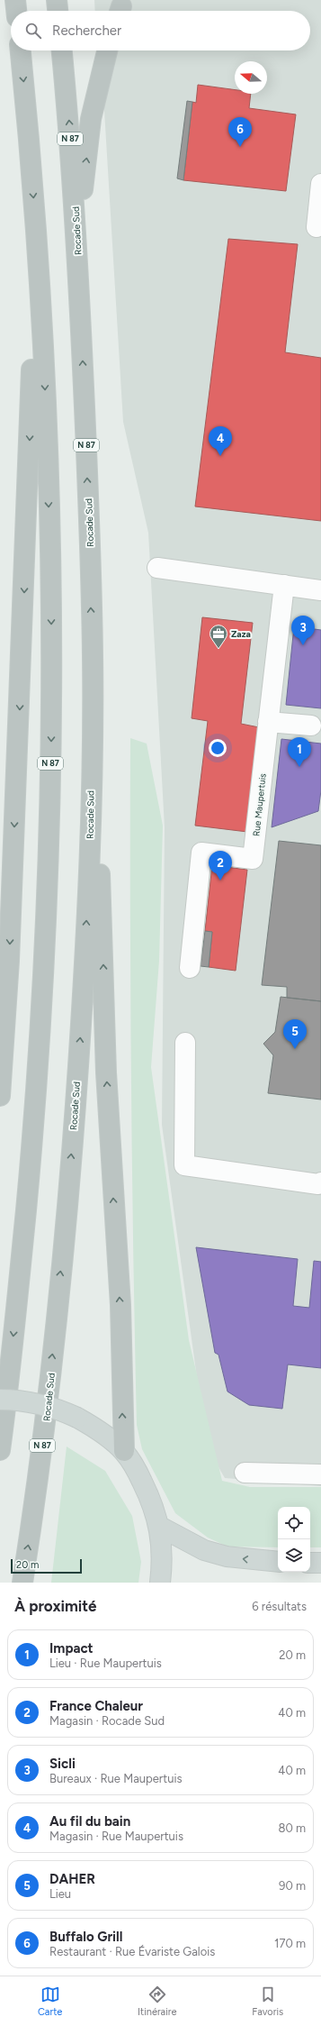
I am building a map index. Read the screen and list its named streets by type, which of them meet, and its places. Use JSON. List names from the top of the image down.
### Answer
{
  "streets": {
    "highway": ["N 87", "Rocade Sud"],
    "street": ["Rue Maupertuis"]
  },
  "places": {
    "office": ["Zaza"]
  },
  "scale_bar": "20 m",
  "north": "left",
  "page": {
    "search": "Rechercher",
    "pins": [
      "6",
      "4",
      "3",
      "1",
      "2",
      "5"
    ],
    "scale": "20 m",
    "heading": ["À proximité", "6 résultats"],
    "list": [
      {
        "mark": "1",
        "name": "Impact",
        "note": "Lieu · Rue Maupertuis",
        "value": "20 m"
      },
      {
        "mark": "2",
        "name": "France Chaleur",
        "note": "Magasin · Rocade Sud",
        "value": "40 m"
      },
      {
        "mark": "3",
        "name": "Sicli",
        "note": "Bureaux · Rue Maupertuis",
        "value": "40 m"
      },
      {
        "mark": "4",
        "name": "Au fil du bain",
        "note": "Magasin · Rue Maupertuis",
        "value": "80 m"
      },
      {
        "mark": "5",
        "name": "DAHER",
        "note": "Lieu",
        "value": "90 m"
      },
      {
        "mark": "6",
        "name": "Buffalo Grill",
        "note": "Restaurant · Rue Évariste Galois",
        "value": "170 m"
      }
    ],
    "nav": ["Carte", "Itinéraire", "Favoris"]
  }
}
